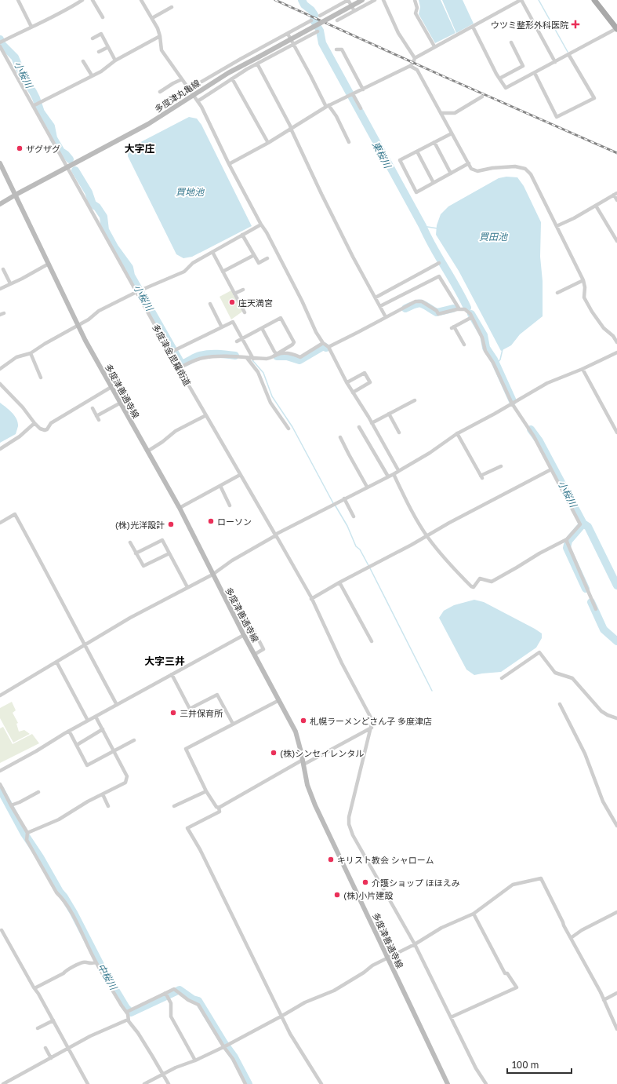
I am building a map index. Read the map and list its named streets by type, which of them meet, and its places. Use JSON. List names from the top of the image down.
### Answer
{
  "streets": {
    "main road": ["多度津丸亀線", "多度津善通寺線"],
    "street": ["多度津金毘羅街道"]
  },
  "crossings": [
    ["多度津丸亀線", "多度津金毘羅街道"],
    ["多度津丸亀線", "多度津善通寺線"]
  ],
  "districts": ["大字庄", "大字三井"],
  "water": [
    "小桜川",
    "東桜川",
    "買地池",
    "買田池",
    "中桜川"
  ],
  "places": {
    "health": ["ウツミ整形外科医院"],
    "other": [
      "ザグザグ",
      "庄天満宮",
      "ローソン",
      "(株)光洋設計",
      "三井保育所",
      "札幌ラーメンどさん子 多度津店",
      "(株)シンセイレンタル",
      "キリスト教会 シャローム",
      "介護ショップ ほほえみ",
      "(株)小片建設"
    ]
  },
  "scale_bar": "100 m"
}
